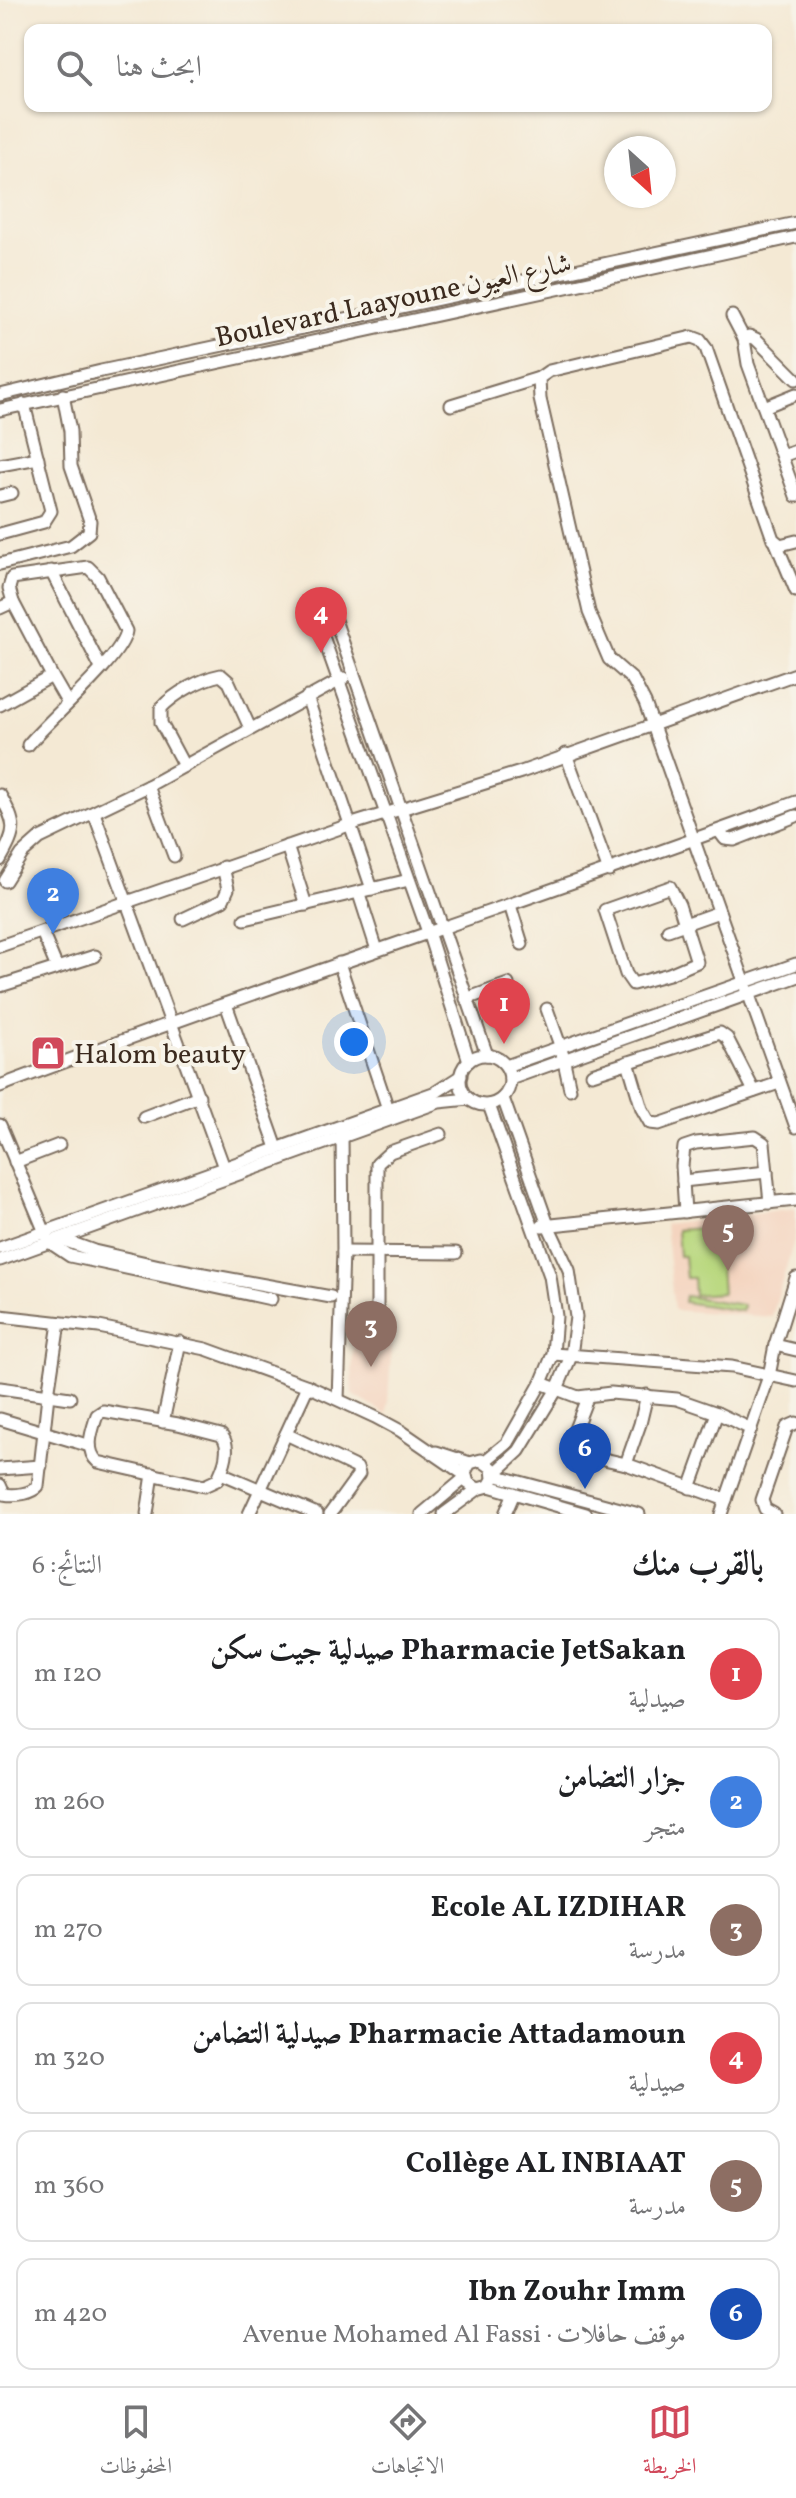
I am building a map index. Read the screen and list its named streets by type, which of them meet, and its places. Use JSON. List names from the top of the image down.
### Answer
{
  "streets": {
    "street": ["Boulevard Laayoune شارع العيون"]
  },
  "places": {
    "shop": ["Halom beauty"]
  },
  "north": "bottom right",
  "page": {
    "search": "ابحث هنا",
    "pins": [
      "4",
      "2",
      "1",
      "5",
      "3",
      "6"
    ],
    "heading": ["بالقرب منك", "النتائج: 6"],
    "list": [
      {
        "mark": "1",
        "name": "Pharmacie JetSakan صيدلية جيت سكن",
        "note": "صيدلية",
        "value": "120 m"
      },
      {
        "mark": "2",
        "name": "جزار التضامن",
        "note": "متجر",
        "value": "260 m"
      },
      {
        "mark": "3",
        "name": "Ecole AL IZDIHAR",
        "note": "مدرسة",
        "value": "270 m"
      },
      {
        "mark": "4",
        "name": "Pharmacie Attadamoun صيدلية التضامن",
        "note": "صيدلية",
        "value": "320 m"
      },
      {
        "mark": "5",
        "name": "Collège AL INBIAAT",
        "note": "مدرسة",
        "value": "360 m"
      },
      {
        "mark": "6",
        "name": "Ibn Zouhr Imm",
        "note": "موقف حافلات · Avenue Mohamed Al Fassi",
        "value": "420 m"
      }
    ],
    "nav": ["الخريطة", "الاتجاهات", "المحفوظات"]
  }
}
